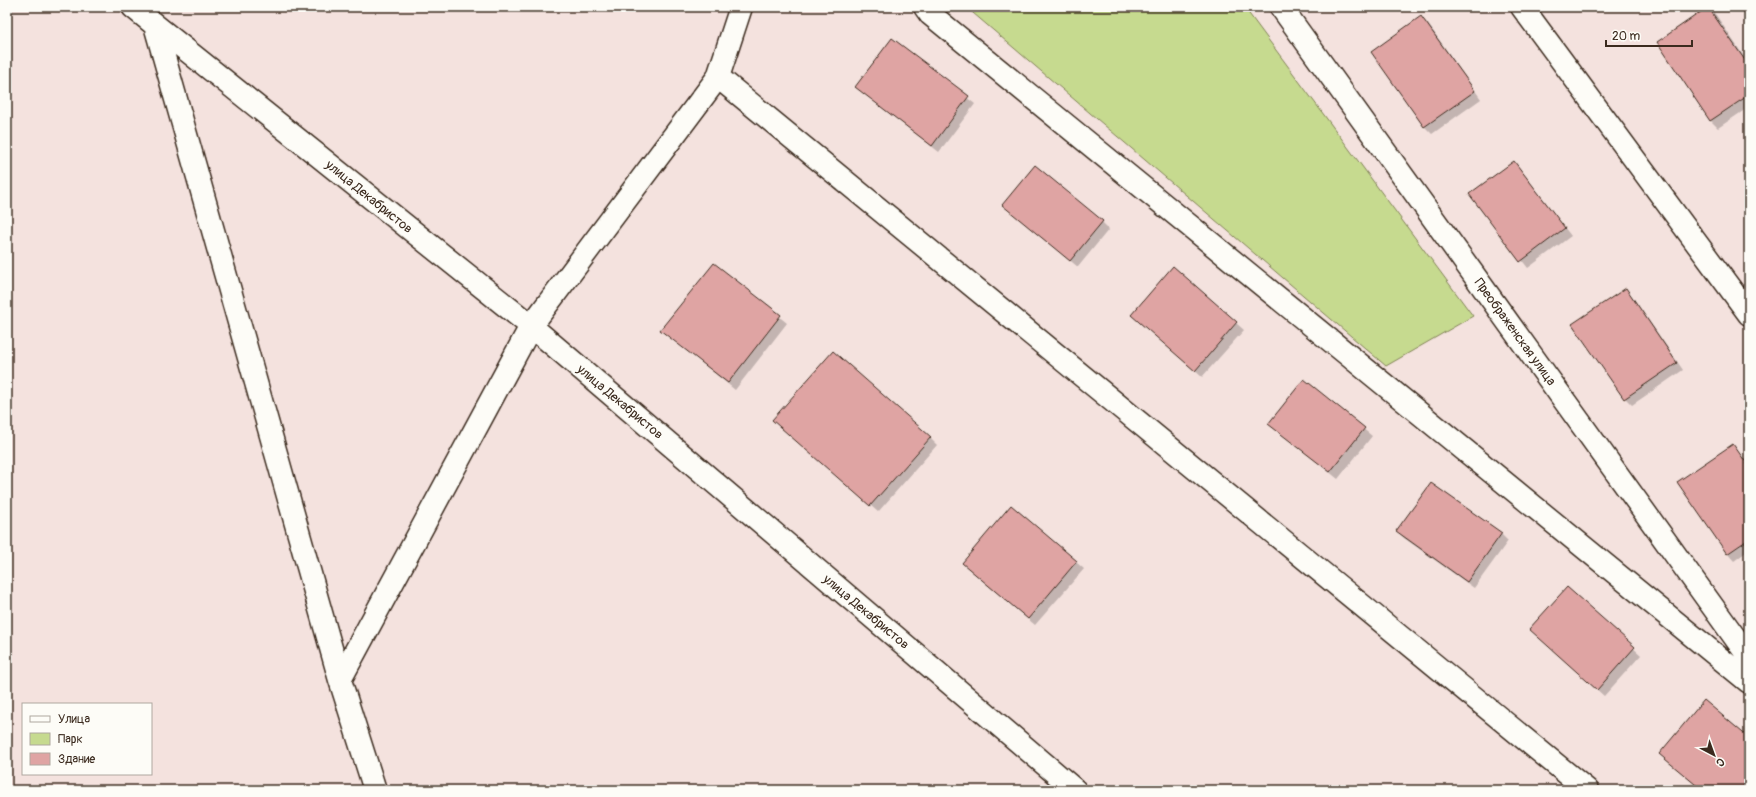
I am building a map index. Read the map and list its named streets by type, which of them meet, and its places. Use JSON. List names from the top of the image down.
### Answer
{
  "streets": {
    "street": ["улица Декабристов", "Преображенская улица"]
  },
  "legend": ["Улица", "Парк", "Здание"],
  "scale_bar": "20 m",
  "north": "bottom right"
}
